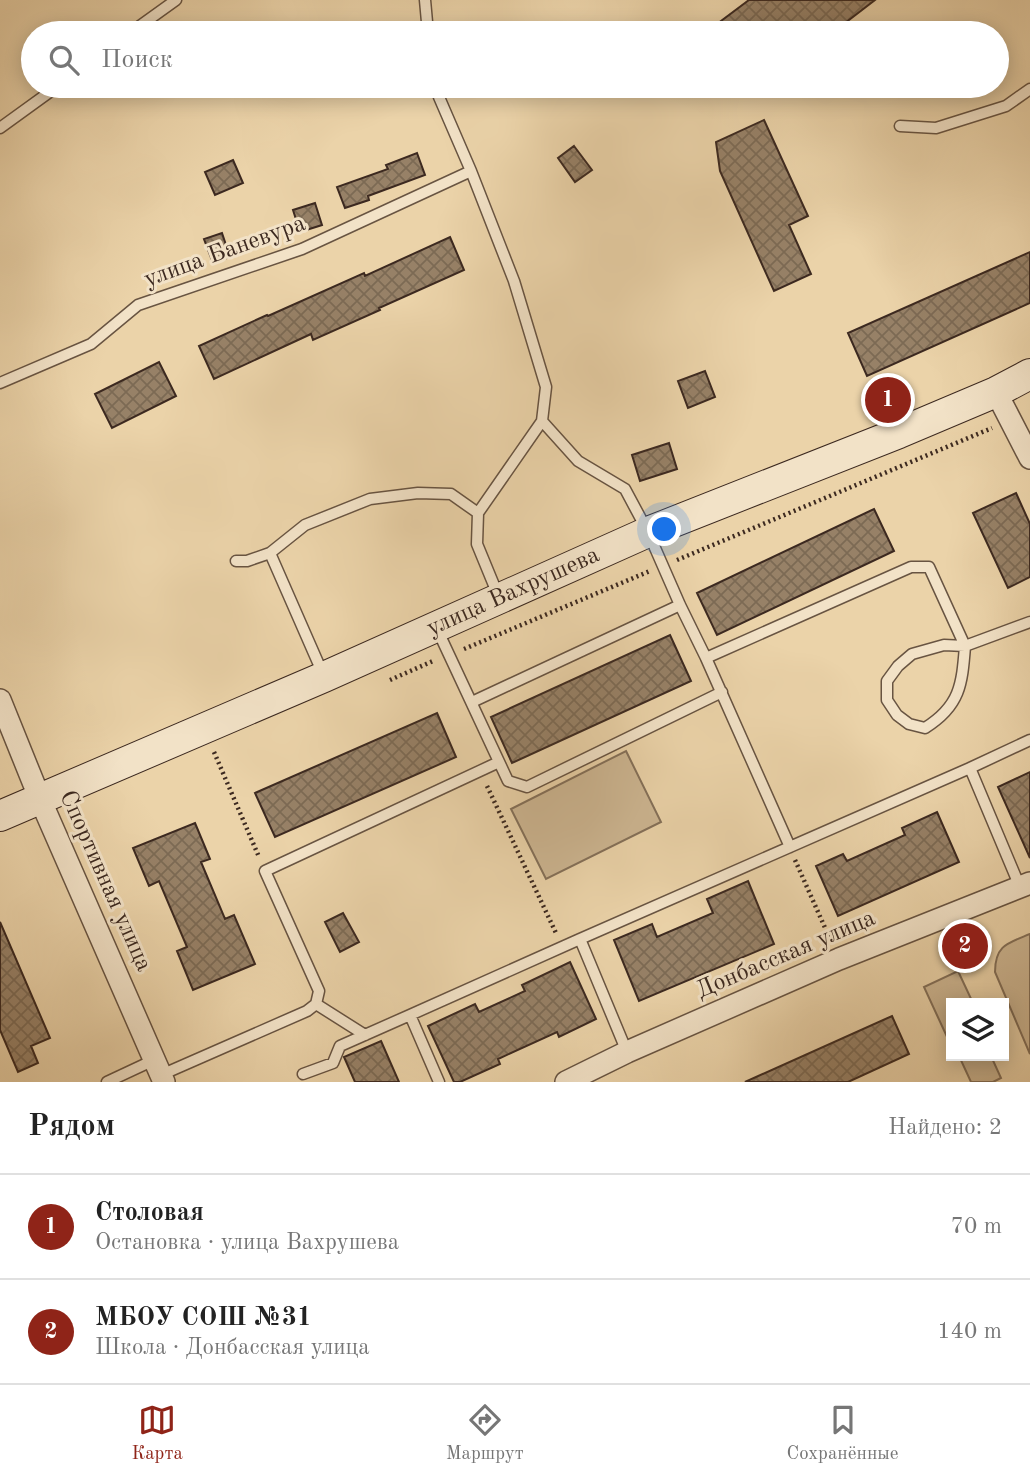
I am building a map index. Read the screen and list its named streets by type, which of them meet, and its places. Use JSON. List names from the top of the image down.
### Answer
{
  "streets": {
    "main road": ["улица Вахрушева"],
    "street": ["Спортивная улица", "Донбасская улица"],
    "lane": ["улица Баневура"]
  },
  "crossings": [
    ["улица Вахрушева", "Спортивная улица"]
  ],
  "page": {
    "search": "Поиск",
    "pins": ["1", "2"],
    "heading": ["Рядом", "Найдено: 2"],
    "list": [
      {
        "mark": "1",
        "name": "Столовая",
        "note": "Остановка · улица Вахрушева",
        "value": "70 m"
      },
      {
        "mark": "2",
        "name": "МБОУ СОШ №31",
        "note": "Школа · Донбасская улица",
        "value": "140 m"
      }
    ],
    "nav": ["Карта", "Маршрут", "Сохранённые"]
  }
}
